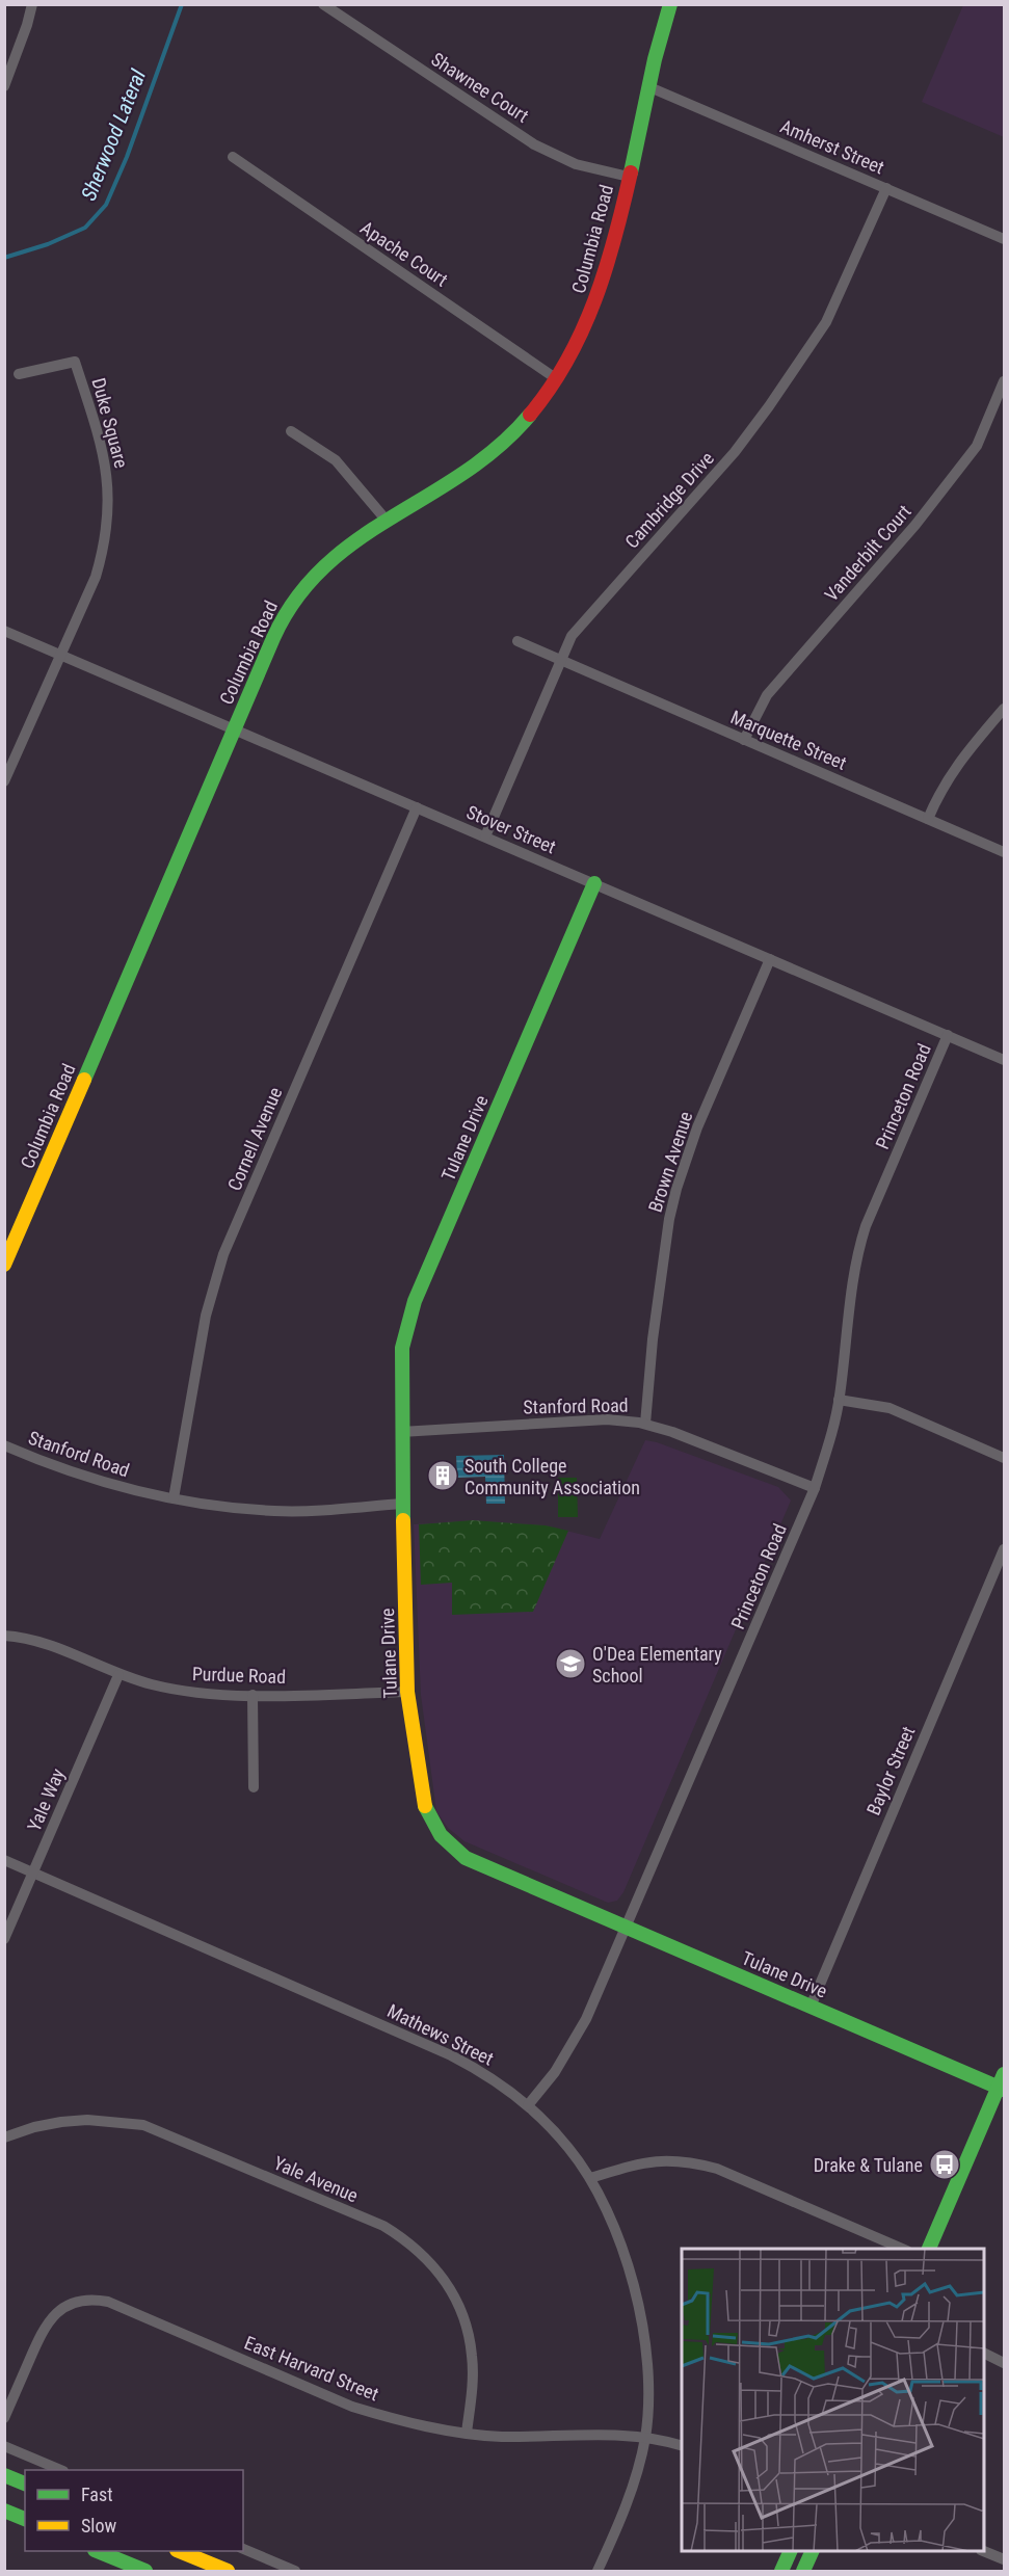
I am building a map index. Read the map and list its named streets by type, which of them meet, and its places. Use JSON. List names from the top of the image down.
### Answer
{
  "streets": {
    "main road": ["Columbia Road", "Tulane Drive"],
    "street": [
      "Shawnee Court",
      "Amherst Street",
      "Apache Court",
      "Duke Square",
      "Cambridge Drive",
      "Vanderbilt Court",
      "Marquette Street",
      "Stover Street",
      "Princeton Road",
      "Cornell Avenue",
      "Brown Avenue",
      "Stanford Road",
      "Purdue Road",
      "Baylor Street",
      "Yale Way",
      "Mathews Street",
      "Yale Avenue",
      "East Harvard Street"
    ]
  },
  "crossings": [
    ["Shawnee Court", "Columbia Road"],
    ["Amherst Street", "Columbia Road"],
    ["Amherst Street", "Cambridge Drive"],
    ["Columbia Road", "Apache Court"],
    ["Columbia Road", "Stover Street"],
    ["Duke Square", "Stover Street"],
    ["Cambridge Drive", "Marquette Street"],
    ["Cambridge Drive", "Stover Street"],
    ["Vanderbilt Court", "Marquette Street"],
    ["Stover Street", "Princeton Road"],
    ["Stover Street", "Tulane Drive"],
    ["Stover Street", "Cornell Avenue"],
    ["Stover Street", "Brown Avenue"],
    ["Princeton Road", "Tulane Drive"],
    ["Princeton Road", "Stanford Road"],
    ["Princeton Road", "Mathews Street"],
    ["Tulane Drive", "Stanford Road"],
    ["Tulane Drive", "Purdue Road"],
    ["Tulane Drive", "Baylor Street"],
    ["Cornell Avenue", "Stanford Road"],
    ["Brown Avenue", "Stanford Road"],
    ["Purdue Road", "Yale Way"],
    ["Yale Way", "Mathews Street"],
    ["Yale Avenue", "East Harvard Street"]
  ],
  "water": ["Sherwood Lateral"],
  "places": {
    "building": ["South College Community Association"],
    "school or university": ["O'Dea Elementary School"],
    "bus stop": ["Drake & Tulane"]
  },
  "legend": ["Fast", "Slow"]
}
